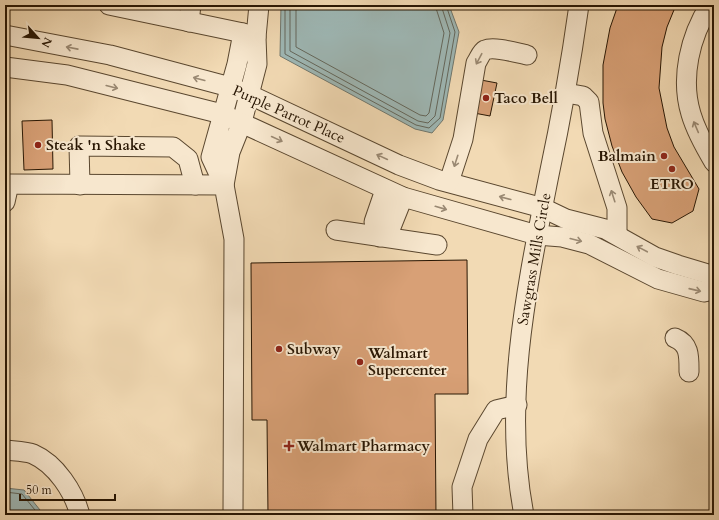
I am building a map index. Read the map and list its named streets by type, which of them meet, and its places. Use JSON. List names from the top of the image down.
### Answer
{
  "streets": {
    "street": ["Purple Parrot Place", "Sawgrass Mills Circle"]
  },
  "crossings": [
    ["Purple Parrot Place", "Sawgrass Mills Circle"]
  ],
  "places": {
    "other": [
      "Taco Bell",
      "Steak 'n Shake",
      "Balmain",
      "ETRO",
      "Subway",
      "Walmart Supercenter"
    ],
    "health": ["Walmart Pharmacy"]
  },
  "scale_bar": "50 m",
  "north": "bottom right"
}
